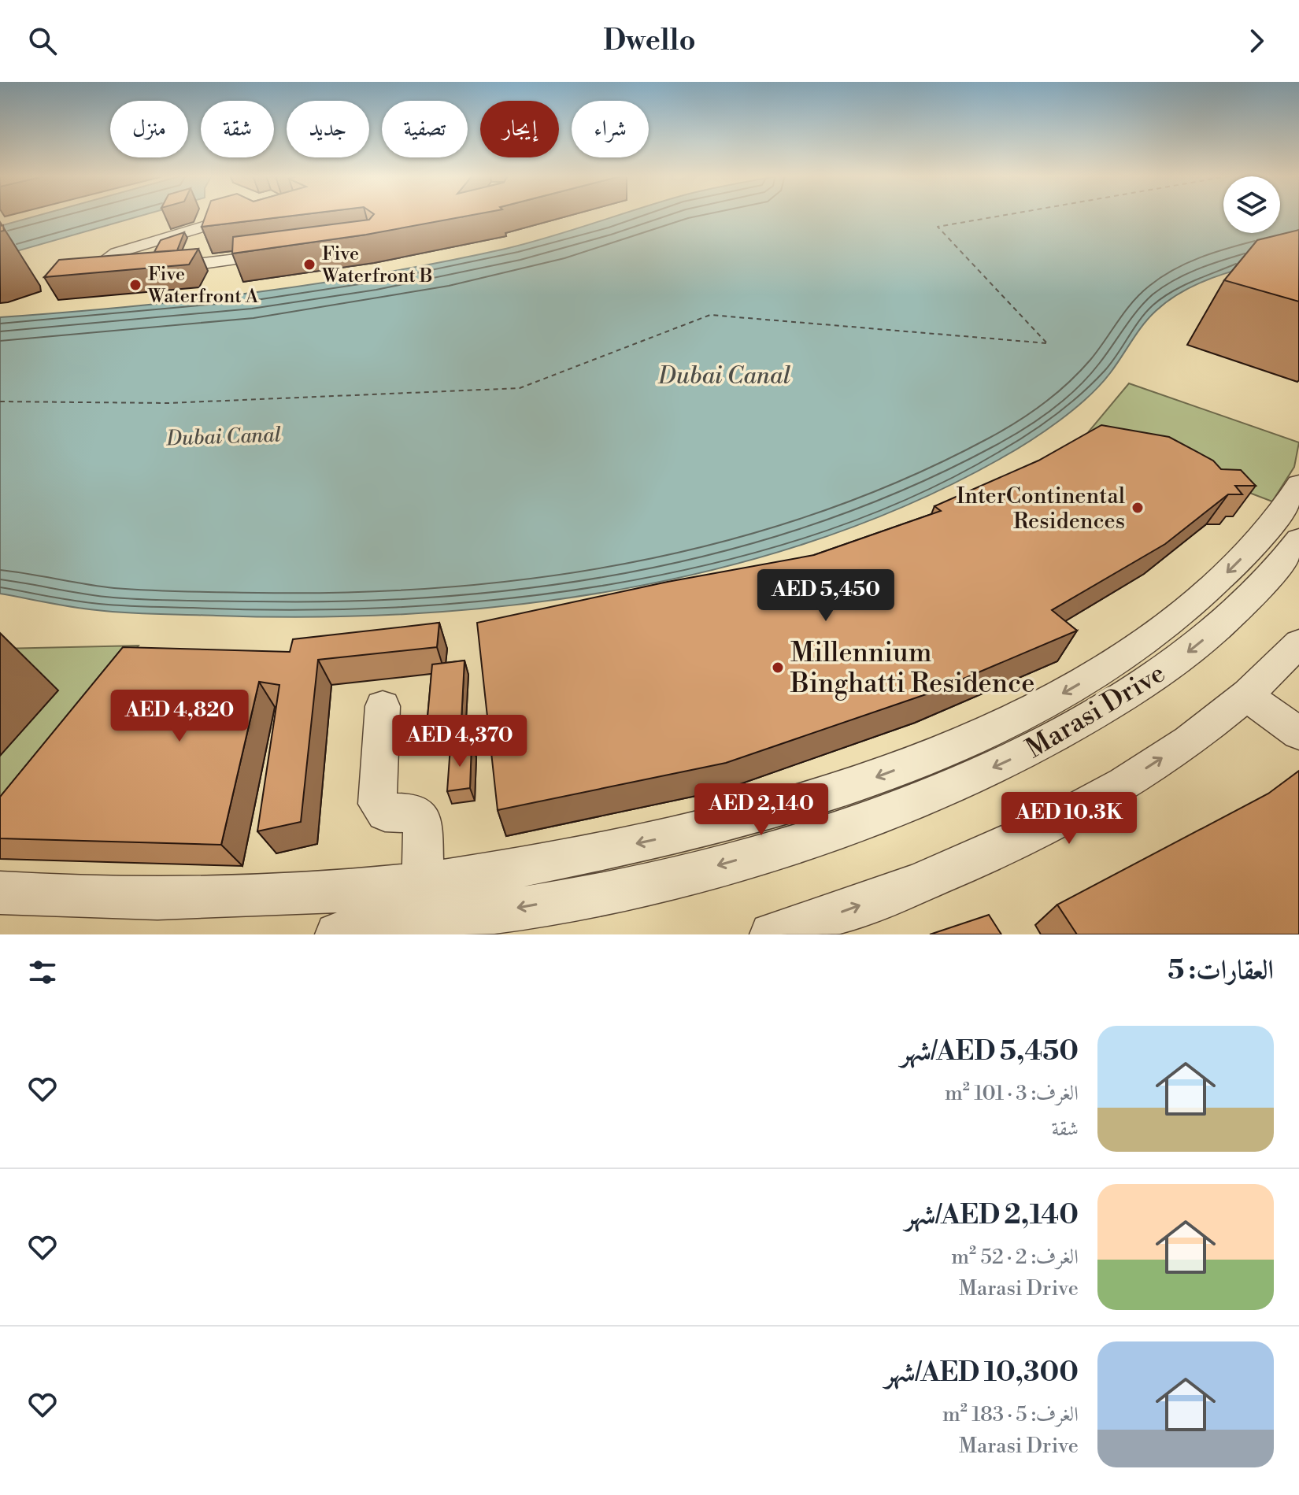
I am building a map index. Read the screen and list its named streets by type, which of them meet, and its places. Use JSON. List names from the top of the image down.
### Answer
{
  "streets": {
    "street": ["Marasi Drive"]
  },
  "water": ["Dubai Canal"],
  "places": [
    "Five Waterfront B",
    "Five Waterfront A",
    "InterContinental Residences",
    "Millennium Binghatti Residence"
  ],
  "page": {
    "header": "Dwello",
    "chip": [
      "شراء",
      "إيجار",
      "تصفية",
      "جديد",
      "شقة",
      "منزل"
    ],
    "price": [
      "AED 5,450",
      "AED 4,820",
      "AED 4,370",
      "AED 2,140",
      "AED 10.3K"
    ],
    "heading": "العقارات: 5",
    "list": [
      {
        "name": "AED 5,450/شهر",
        "note": "الغرف: 3 · 101 m² · شقة"
      },
      {
        "name": "AED 2,140/شهر",
        "note": "الغرف: 2 · 52 m² · Marasi Drive"
      },
      {
        "name": "AED 10,300/شهر",
        "note": "الغرف: 5 · 183 m² · Marasi Drive"
      }
    ]
  }
}
